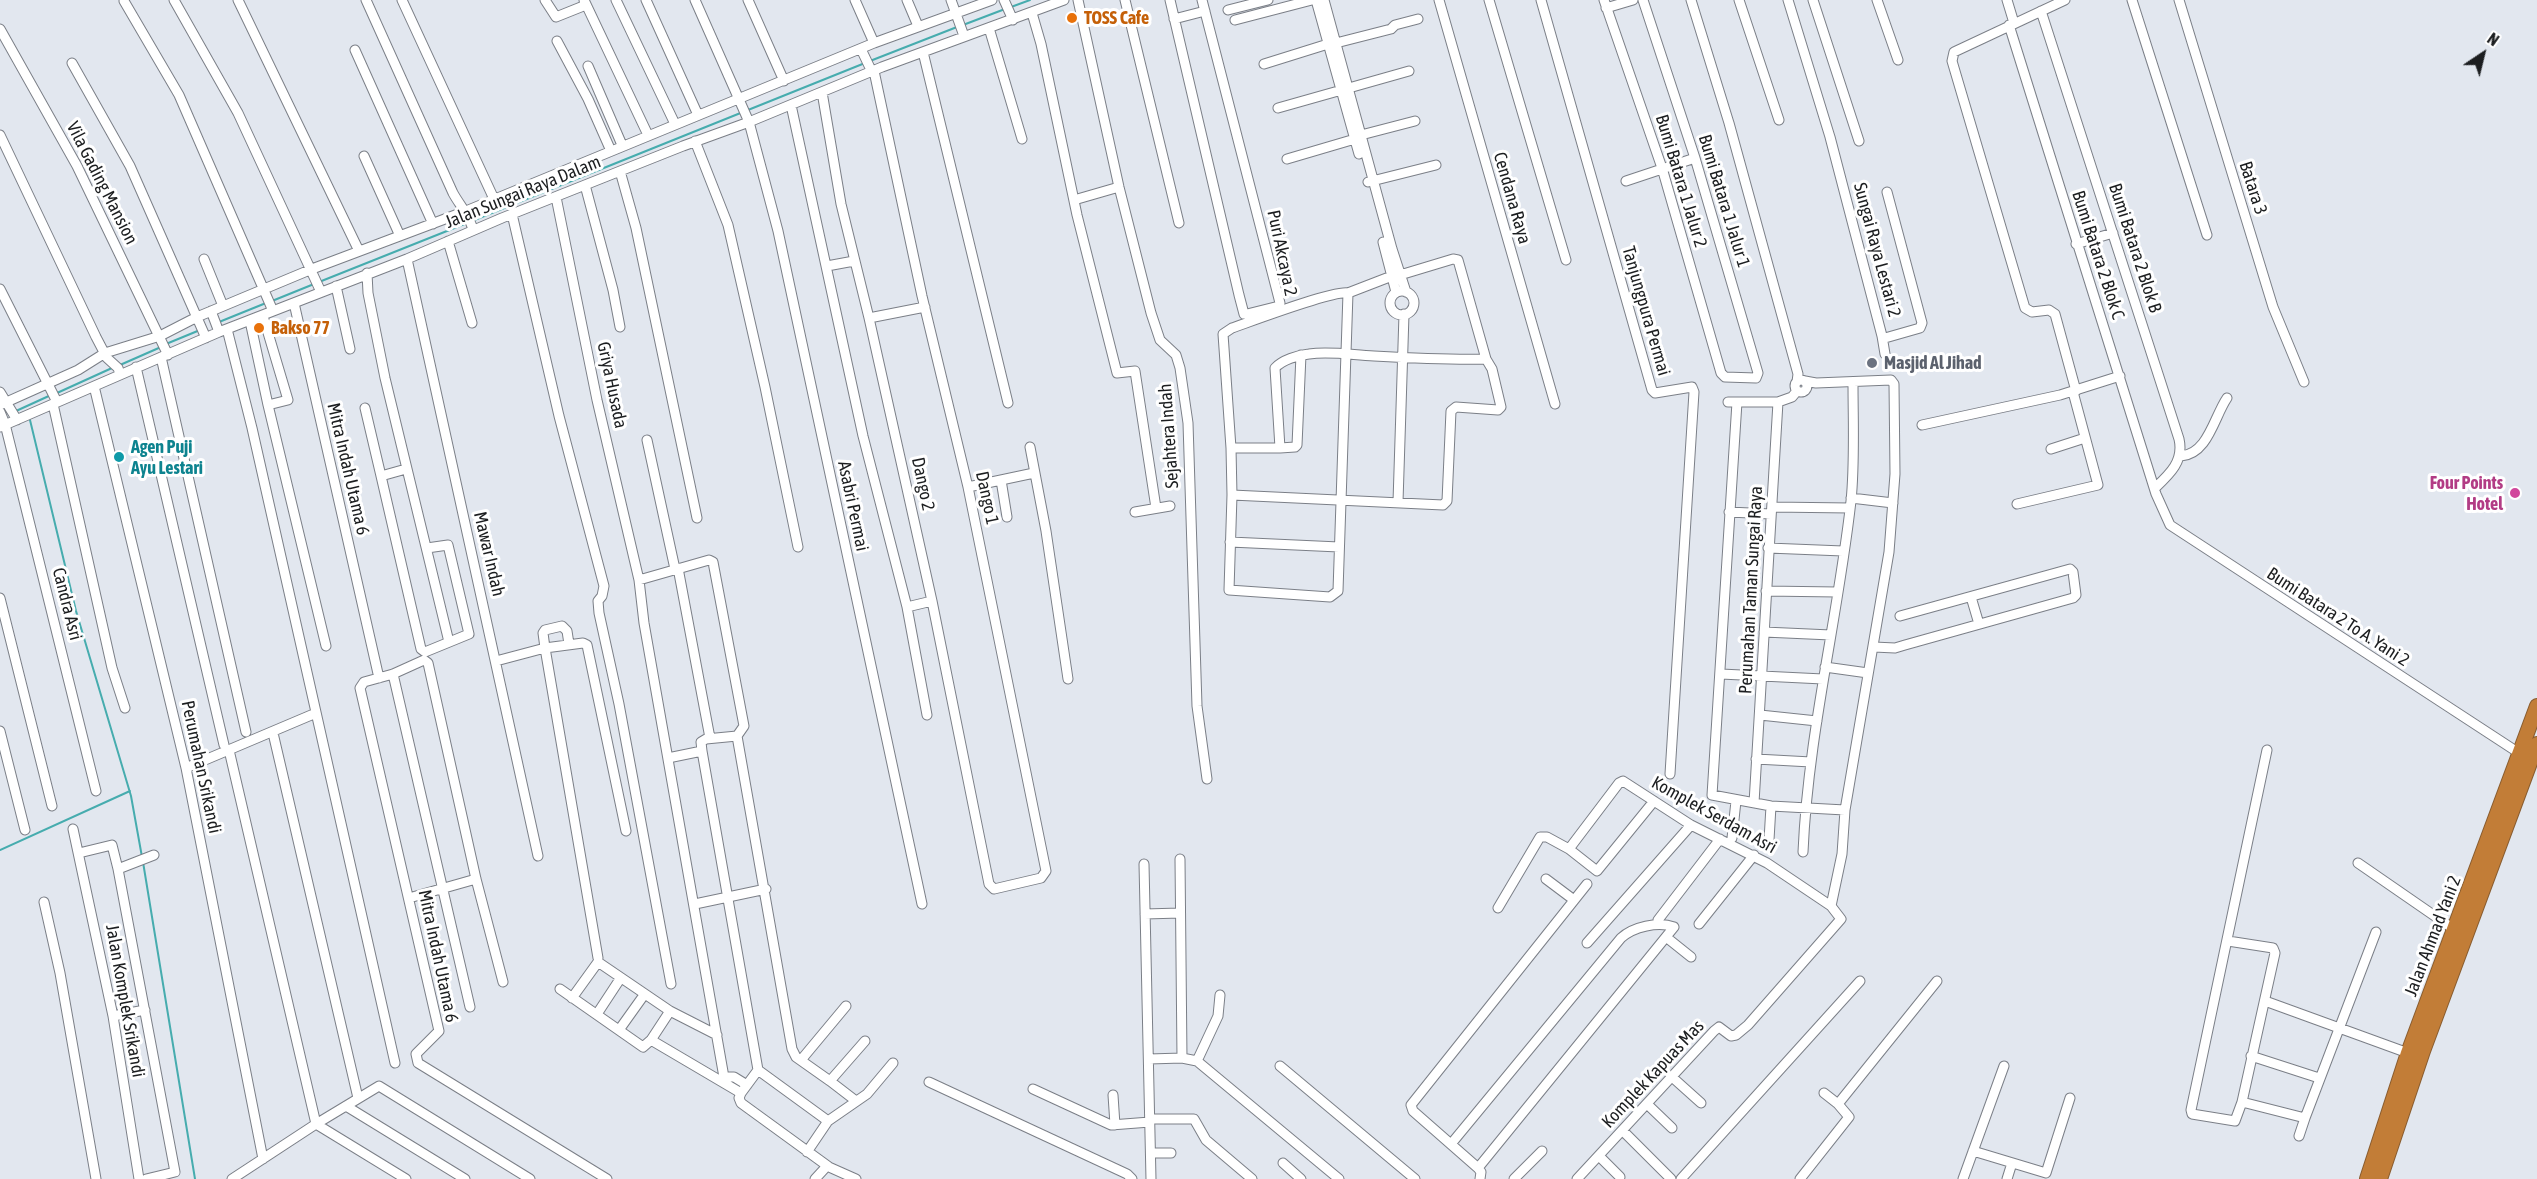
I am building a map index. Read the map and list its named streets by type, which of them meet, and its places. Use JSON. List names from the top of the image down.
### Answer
{
  "streets": {
    "highway": ["Jalan Ahmad Yani 2"],
    "street": [
      "Bumi Batara 1 Jalur 2",
      "Vila Gading Mansion",
      "Batara 3",
      "Jalan Sungai Raya Dalam",
      "Cendana Raya",
      "Bumi Batara 1 Jalur 1",
      "Bumi Batara 2 Blok B",
      "Sungai Raya Lestari 2",
      "Puri Akcaya 2",
      "Bumi Batara 2 Blok C",
      "Tanjungpura Permai",
      "Griya Husada",
      "Sejahtera Indah",
      "Mitra Indah Utama 6",
      "Dango 2",
      "Dango 1",
      "Asabri Permai",
      "Mawar Indah",
      "Perumahan Taman Sungai Raya",
      "Candra Asri",
      "Bumi Batara 2 To A. Yani 2",
      "Perumahan Srikandi",
      "Komplek Serdam Asri",
      "Jalan Komplek Srikandi",
      "Komplek Kapuas Mas"
    ]
  },
  "crossings": [
    ["Bumi Batara 1 Jalur 2", "Bumi Batara 1 Jalur 1"],
    ["Vila Gading Mansion", "Jalan Sungai Raya Dalam"],
    ["Jalan Sungai Raya Dalam", "Griya Husada"],
    ["Jalan Sungai Raya Dalam", "Mitra Indah Utama 6"],
    ["Jalan Sungai Raya Dalam", "Dango 2"],
    ["Jalan Sungai Raya Dalam", "Dango 1"],
    ["Jalan Sungai Raya Dalam", "Asabri Permai"],
    ["Jalan Sungai Raya Dalam", "Mawar Indah"],
    ["Jalan Sungai Raya Dalam", "Candra Asri"],
    ["Jalan Sungai Raya Dalam", "Perumahan Srikandi"],
    ["Bumi Batara 2 Blok C", "Bumi Batara 2 To A. Yani 2"],
    ["Dango 2", "Dango 1"],
    ["Bumi Batara 2 To A. Yani 2", "Jalan Ahmad Yani 2"],
    ["Komplek Serdam Asri", "Komplek Kapuas Mas"]
  ],
  "places": [
    "TOSS Cafe",
    "Bakso 77",
    "Masjid Al Jihad",
    "Agen Puji Ayu Lestari",
    "Four Points Hotel"
  ],
  "north": "top right"
}
